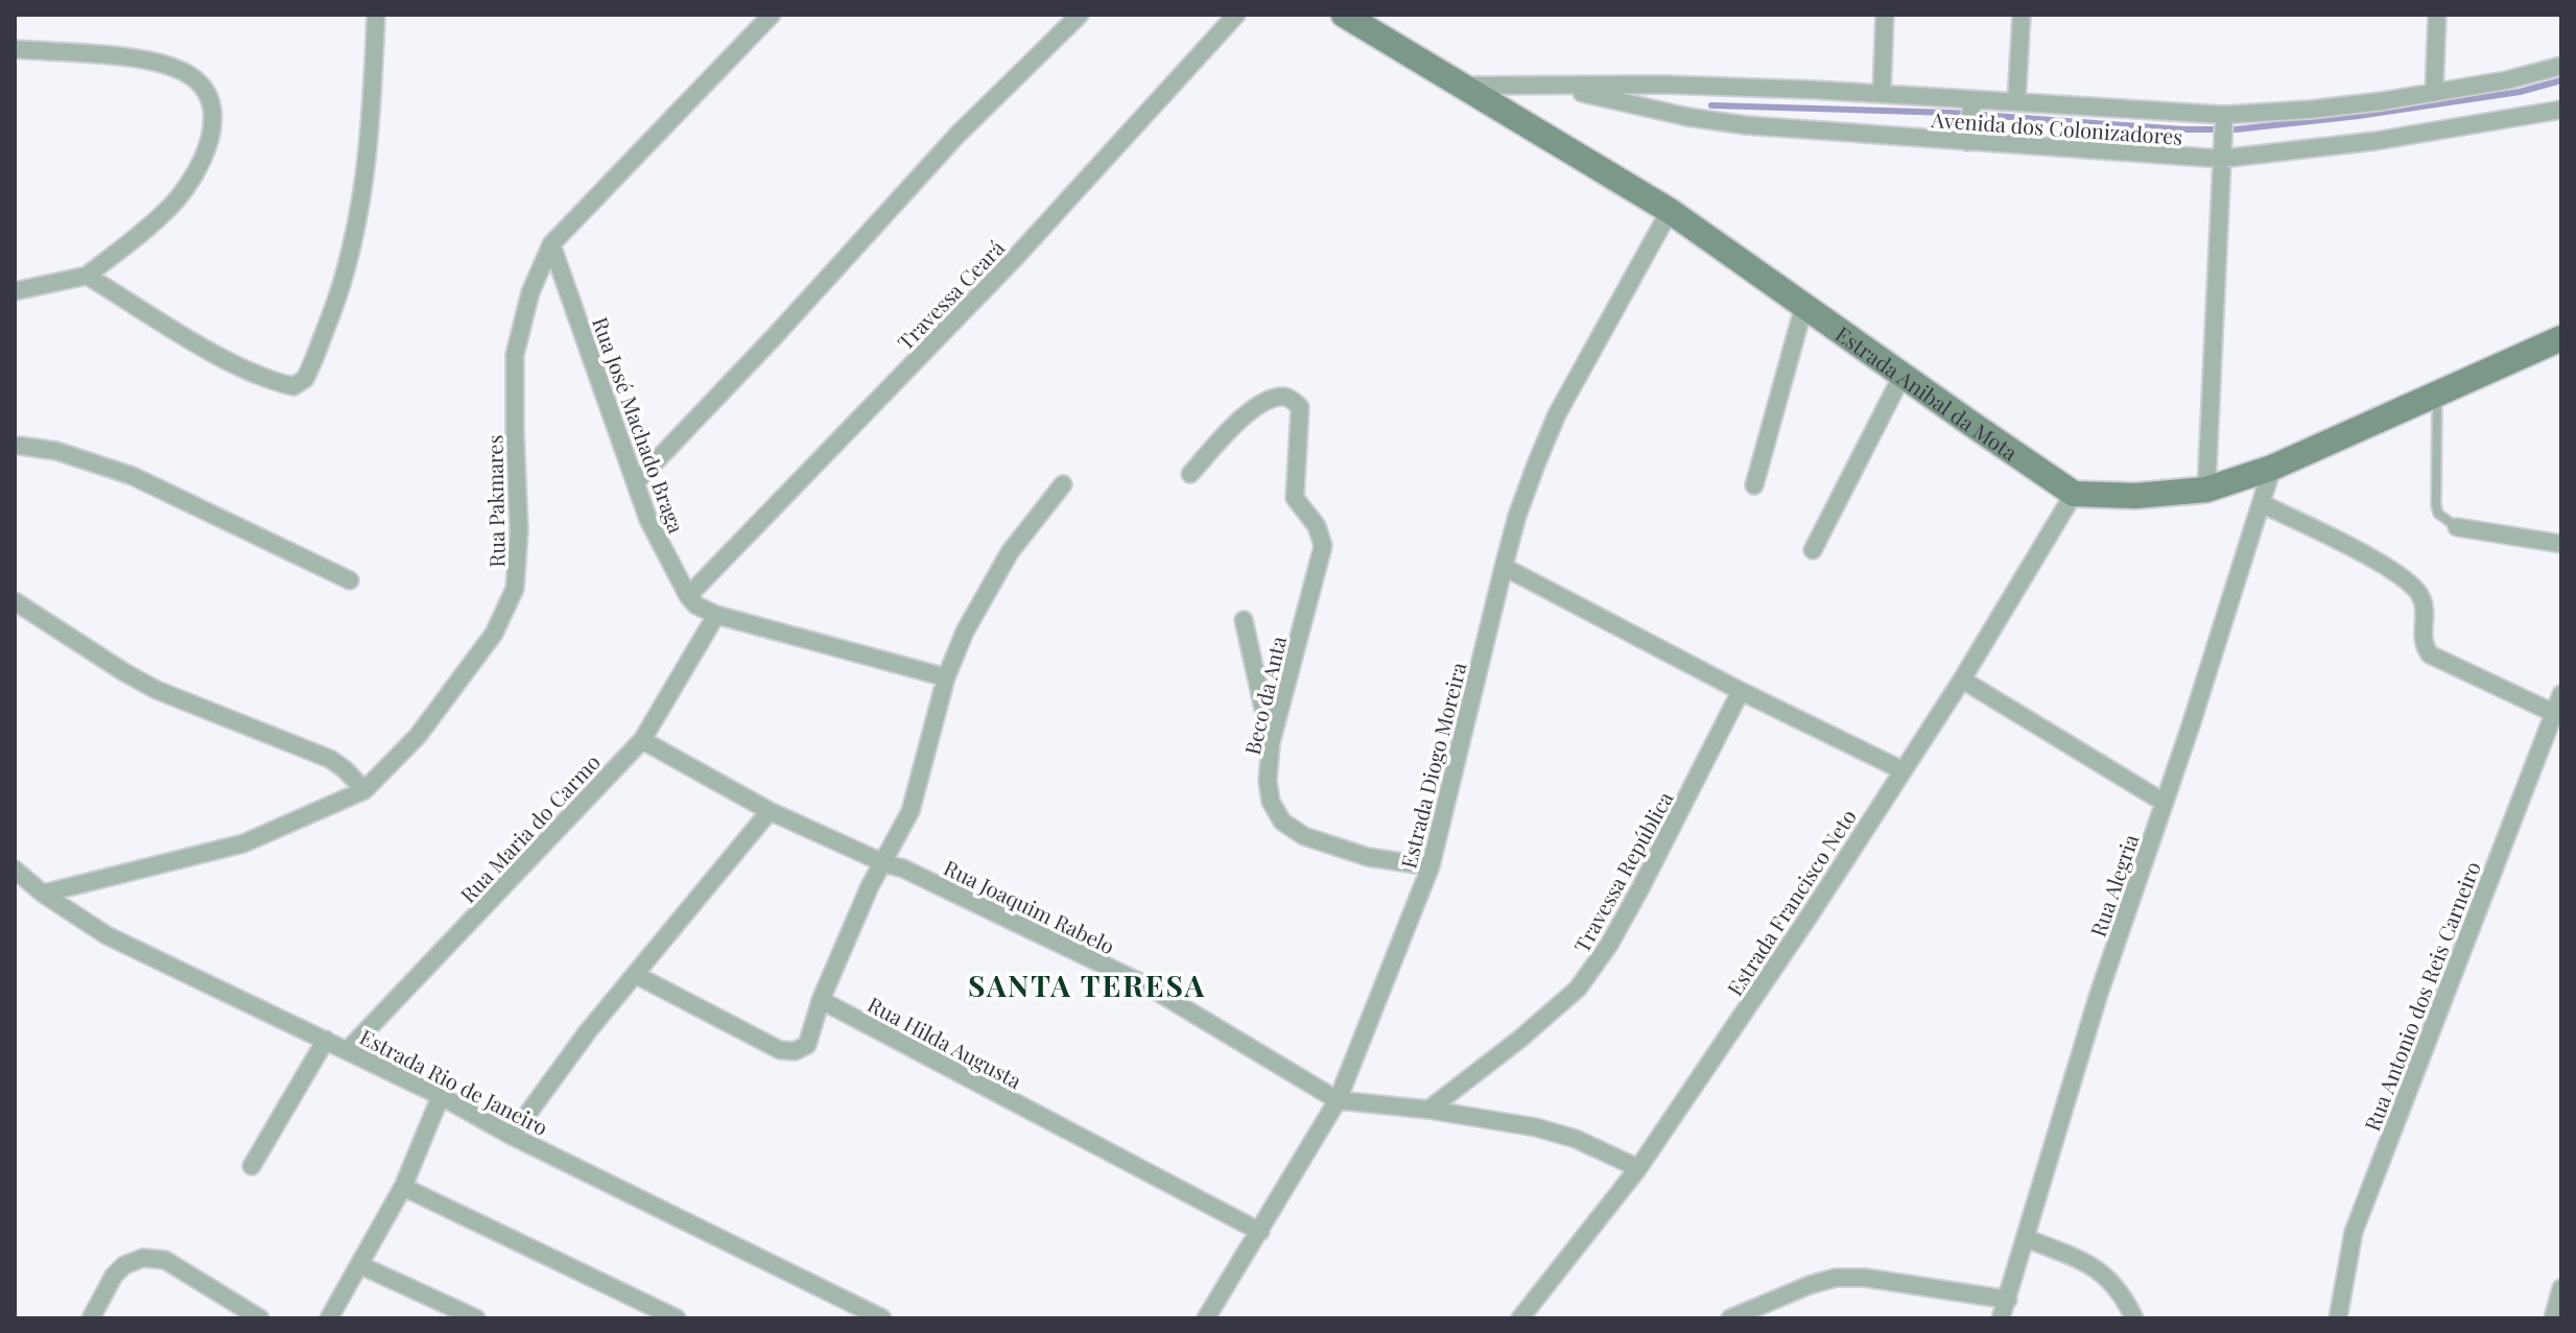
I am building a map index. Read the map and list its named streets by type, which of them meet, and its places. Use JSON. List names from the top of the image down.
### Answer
{
  "streets": {
    "street": [
      "Avenida dos Colonizadores",
      "Travessa Ceará",
      "Estrada Anibal da Mota",
      "Rua José Machado Braga",
      "Rua Pakmares",
      "Beco da Anta",
      "Estrada Diogo Moreira",
      "Rua Maria do Carmo",
      "Travessa República",
      "Rua Alegria",
      "Estrada Francisco Neto",
      "Rua Joaquim Rabelo",
      "Rua Antonio dos Reis Carneiro",
      "Rua Hilda Augusta",
      "Estrada Rio de Janeiro"
    ]
  },
  "crossings": [
    ["Avenida dos Colonizadores", "Estrada Anibal da Mota"],
    ["Travessa Ceará", "Rua José Machado Braga"],
    ["Estrada Anibal da Mota", "Estrada Diogo Moreira"],
    ["Estrada Anibal da Mota", "Estrada Francisco Neto"],
    ["Rua José Machado Braga", "Rua Pakmares"],
    ["Rua José Machado Braga", "Rua Maria do Carmo"],
    ["Rua Pakmares", "Estrada Rio de Janeiro"],
    ["Beco da Anta", "Estrada Diogo Moreira"],
    ["Estrada Diogo Moreira", "Rua Joaquim Rabelo"],
    ["Estrada Diogo Moreira", "Rua Hilda Augusta"],
    ["Rua Maria do Carmo", "Rua Joaquim Rabelo"],
    ["Rua Maria do Carmo", "Estrada Rio de Janeiro"],
    ["Travessa República", "Rua Joaquim Rabelo"],
    ["Estrada Francisco Neto", "Rua Joaquim Rabelo"]
  ],
  "districts": ["SANTA TERESA"]
}
